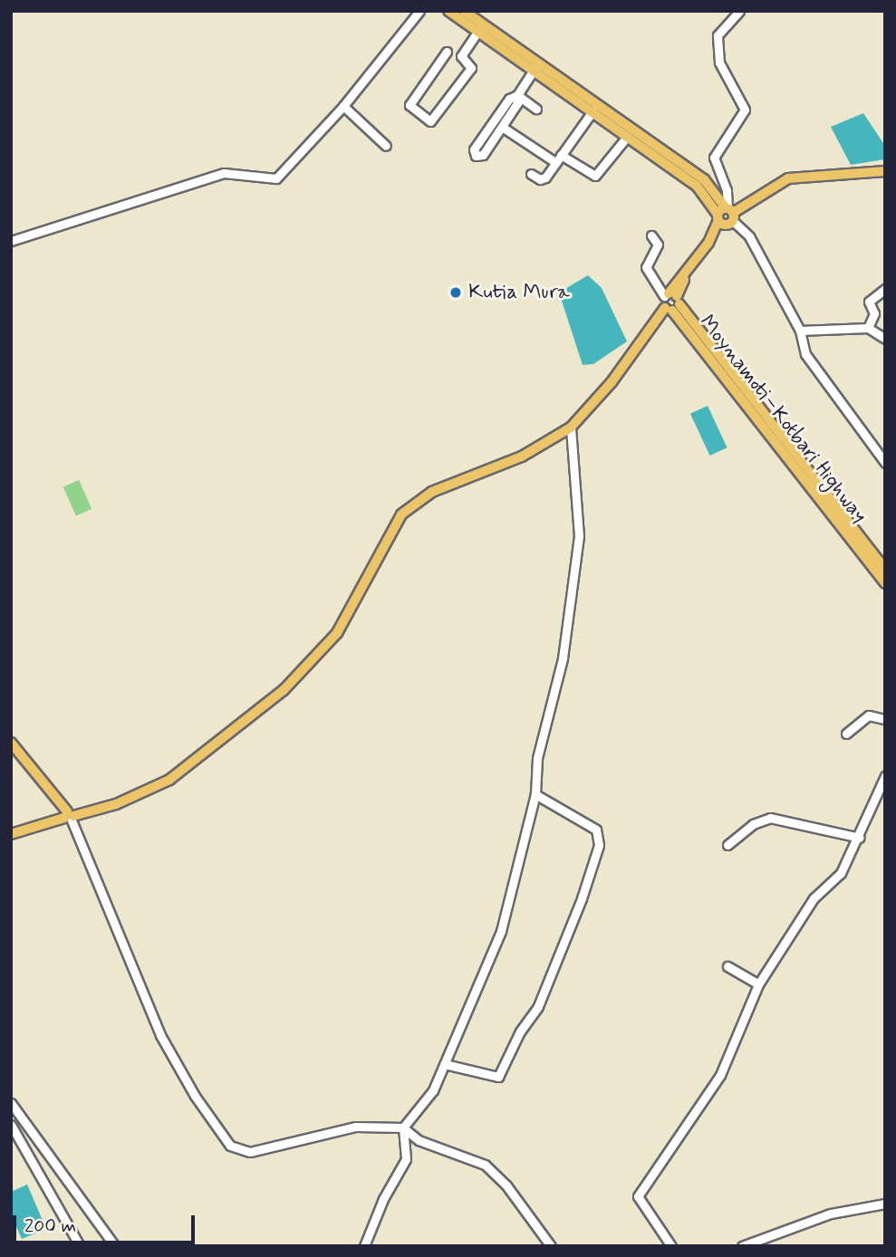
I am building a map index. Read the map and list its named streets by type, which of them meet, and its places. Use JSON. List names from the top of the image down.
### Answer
{
  "streets": {
    "main road": ["Moynamoti–Kotbari Highway"]
  },
  "places": ["Kutia Mura"],
  "scale_bar": "200 m"
}
